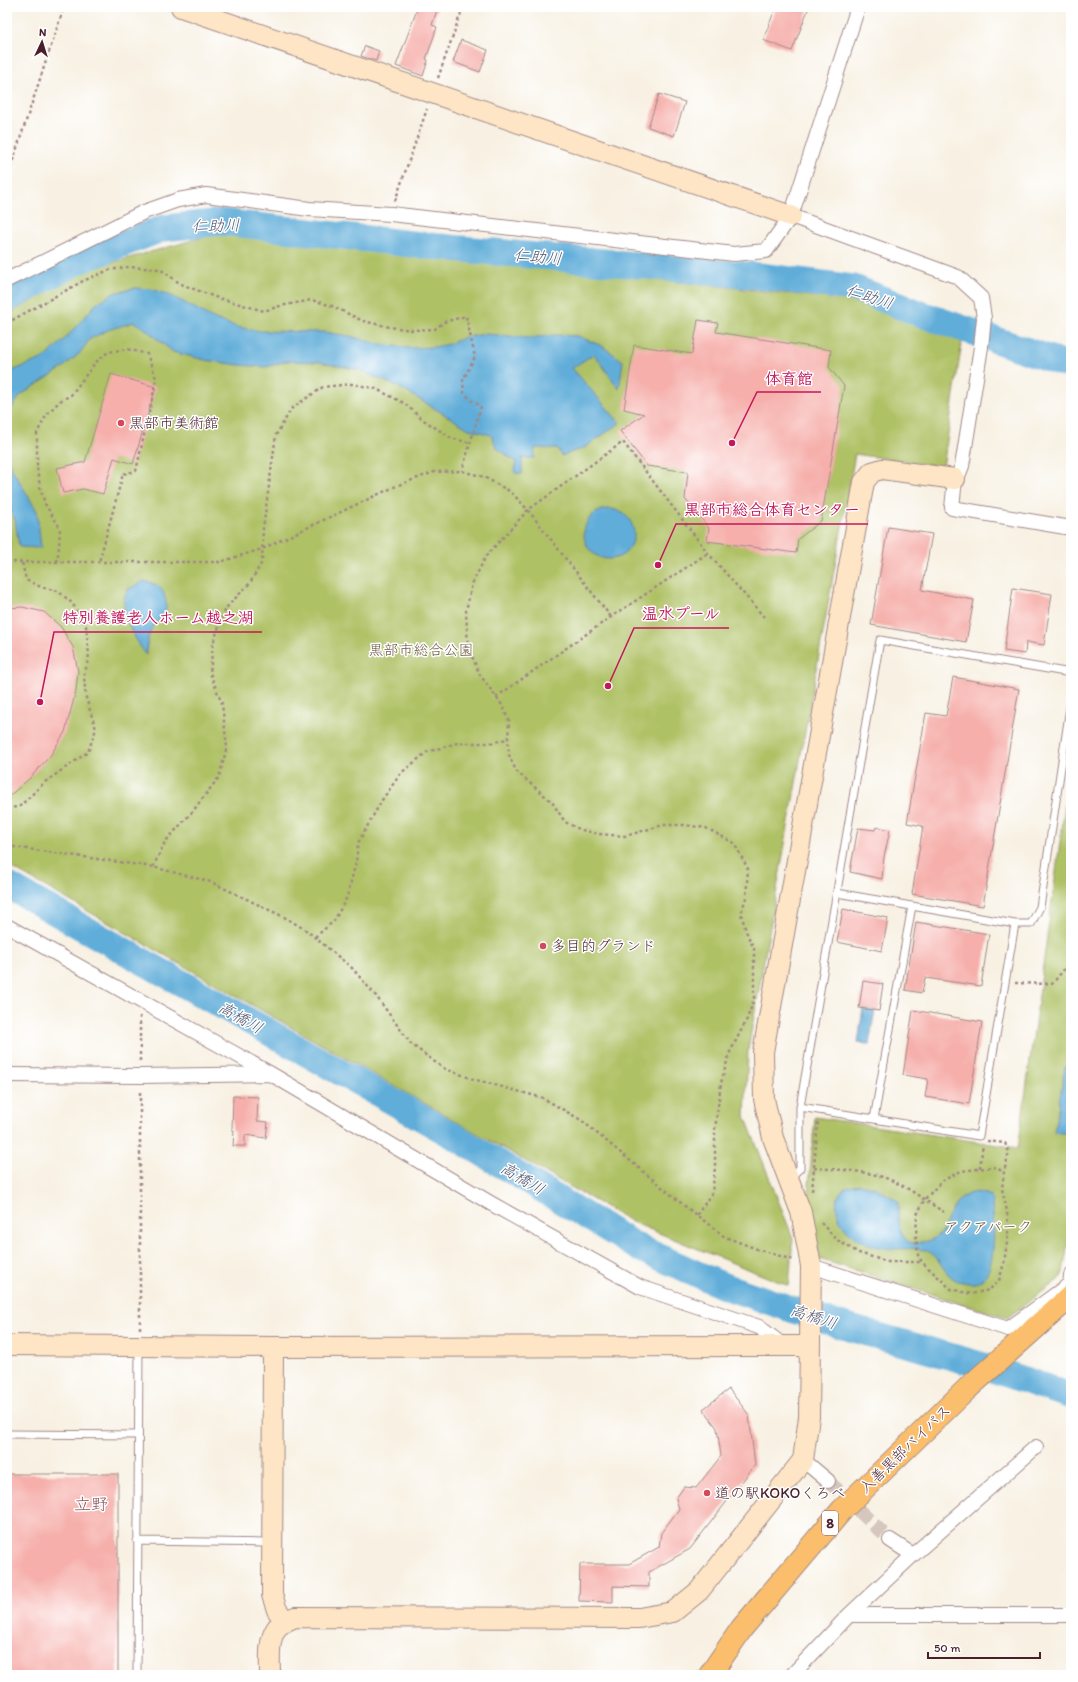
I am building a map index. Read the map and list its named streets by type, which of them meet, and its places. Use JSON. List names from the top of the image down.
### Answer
{
  "streets": {
    "highway": ["入善黒部バイパス", "8"]
  },
  "districts": ["立野"],
  "water": ["仁助川", "高橋川"],
  "parks": ["黒部市総合公園", "アクアパーク"],
  "places": [
    "黒部市美術館",
    "体育館",
    "黒部市総合体育センター",
    "温水プール",
    "特別養護老人ホーム越之湖",
    "多目的グランド",
    "道の駅KOKOくろべ"
  ],
  "scale_bar": "50 m",
  "north": "top"
}
